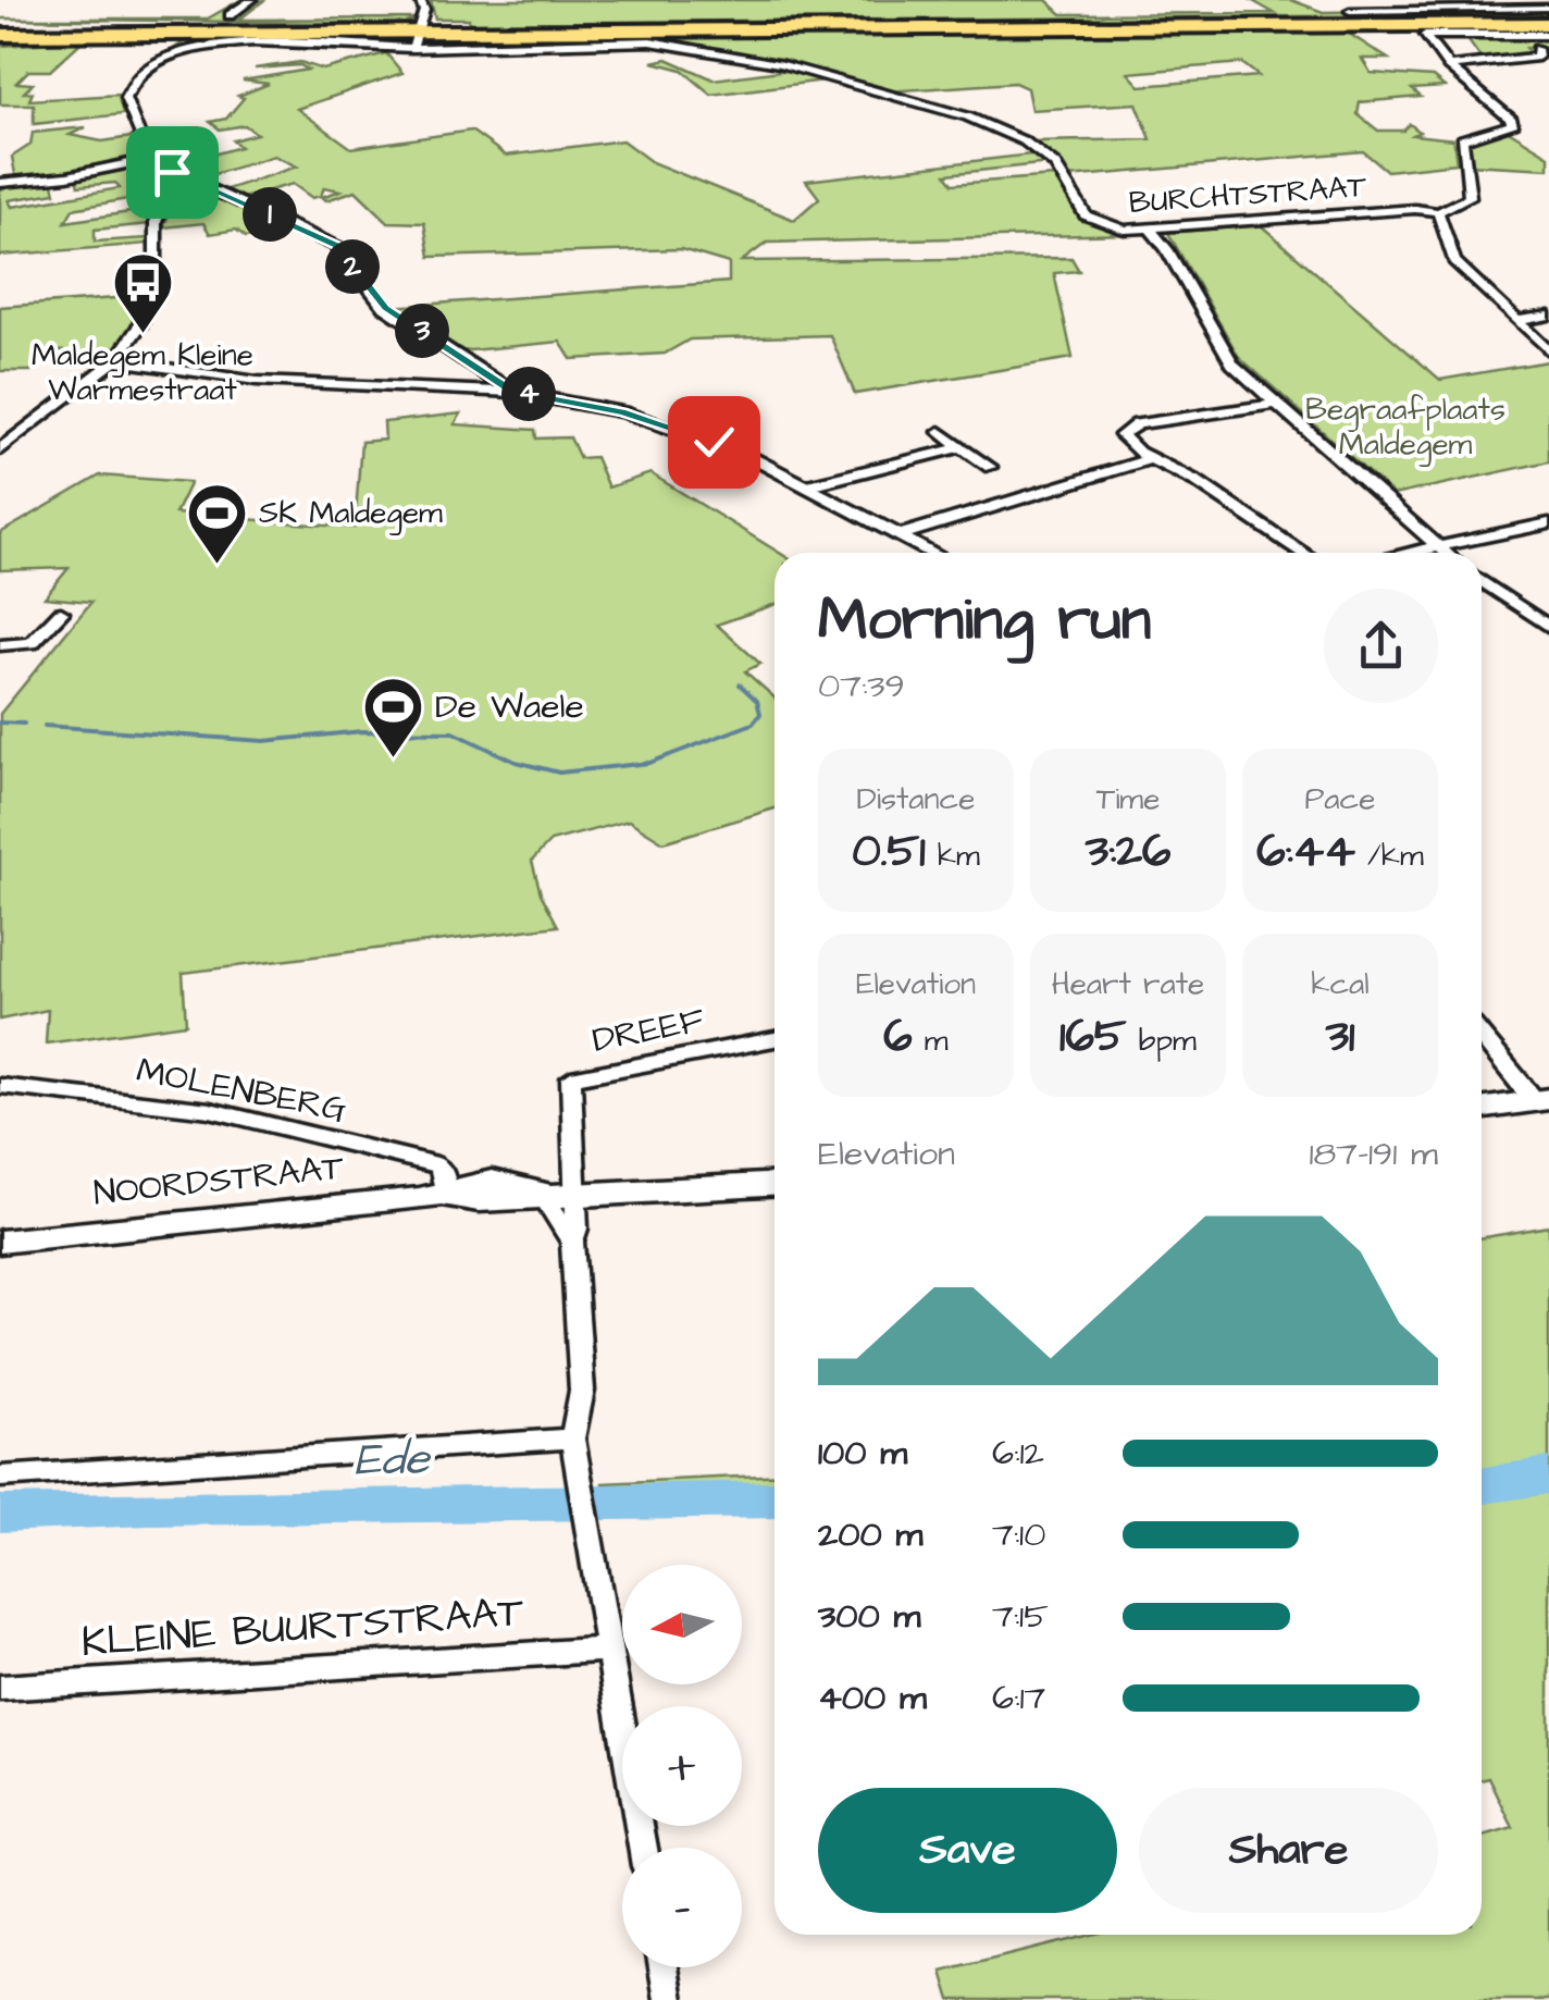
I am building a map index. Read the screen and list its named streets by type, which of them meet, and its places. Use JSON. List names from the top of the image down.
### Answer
{
  "streets": {
    "street": [
      "BURCHTSTRAAT",
      "DREEF",
      "MOLENBERG",
      "NOORDSTRAAT",
      "KLEINE BUURTSTRAAT"
    ]
  },
  "crossings": [
    ["DREEF", "NOORDSTRAAT"],
    ["MOLENBERG", "NOORDSTRAAT"]
  ],
  "water": ["Ede"],
  "parks": ["Begraafplaats Maldegem"],
  "places": {
    "bus stop": ["Maldegem Kleine Warmestraat"],
    "sports": ["SK Maldegem", "De Waele"]
  },
  "north": "left",
  "page": {
    "pins": [
      "1",
      "2",
      "3",
      "4"
    ],
    "heading": ["Morning run", "07:39"],
    "stats": [
      ["Distance", "0.51 km"],
      ["Time", "3:26"],
      ["Pace", "6:44 /km"],
      ["Elevation", "6 m"],
      ["Heart rate", "165 bpm"],
      ["kcal", "31"]
    ],
    "chart": ["Elevation", "187–191 m"],
    "list": [
      {
        "name": "100 m",
        "note": "6:12"
      },
      {
        "name": "200 m",
        "note": "7:10"
      },
      {
        "name": "300 m",
        "note": "7:15"
      },
      {
        "name": "400 m",
        "note": "6:17"
      }
    ],
    "map_buttons": ["+", "−"],
    "buttons": ["Save", "Share"]
  }
}
